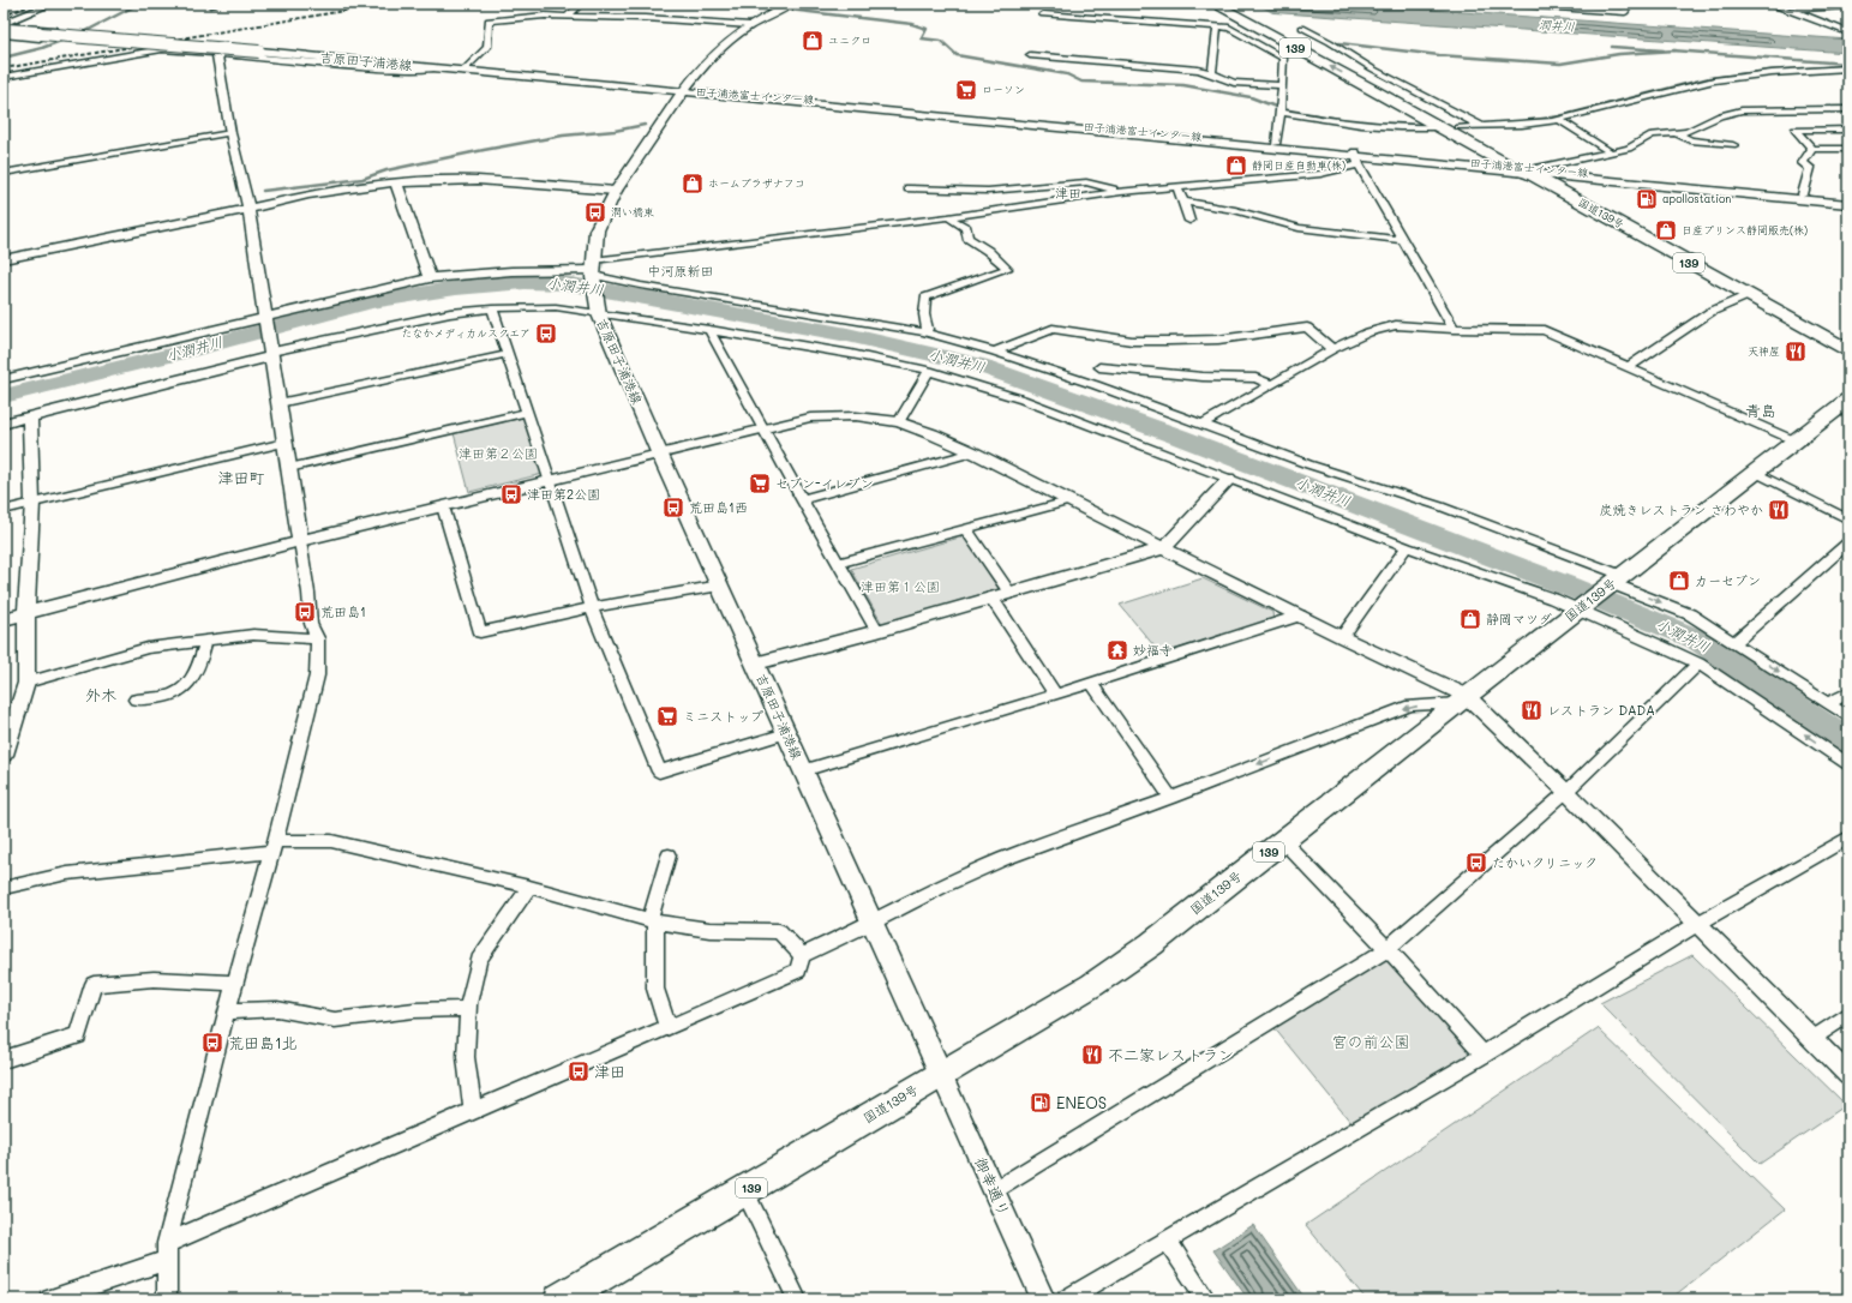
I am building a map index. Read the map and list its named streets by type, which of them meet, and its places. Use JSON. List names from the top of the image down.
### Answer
{
  "streets": {
    "highway": ["139", "国道139号"],
    "main road": ["吉原田子浦港線", "田子浦港富士インター線"],
    "street": ["御幸通り"]
  },
  "crossings": [
    ["吉原田子浦港線", "田子浦港富士インター線"],
    ["吉原田子浦港線", "国道139号"],
    ["吉原田子浦港線", "御幸通り"],
    ["田子浦港富士インター線", "国道139号"],
    ["国道139号", "御幸通り"]
  ],
  "districts": [
    "津田",
    "中河原新田",
    "青島",
    "津田町",
    "外木"
  ],
  "water": ["潤井川", "小潤井川"],
  "parks": ["津田第２公園", "津田第１公園", "宮の前公園"],
  "places": {
    "shop": [
      "ユニクロ",
      "静岡日産自動車(株)",
      "ホームプラザナフコ",
      "日産プリンス静岡販売(株)",
      "カーセブン",
      "静岡マツダ"
    ],
    "supermarket": ["ローソン", "セブン-イレブン", "ミニストップ"],
    "fuel station": ["apollostation", "ENEOS"],
    "bus stop": [
      "潤い橋東",
      "たなかメディカルスクエア",
      "津田第2公園",
      "荒田島1西",
      "荒田島1",
      "たかいクリニック",
      "荒田島1北",
      "津田"
    ],
    "restaurant": [
      "天神屋",
      "炭焼きレストラン さわやか",
      "レストラン DADA",
      "不二家レストラン"
    ],
    "temple": ["妙福寺"]
  }
}
